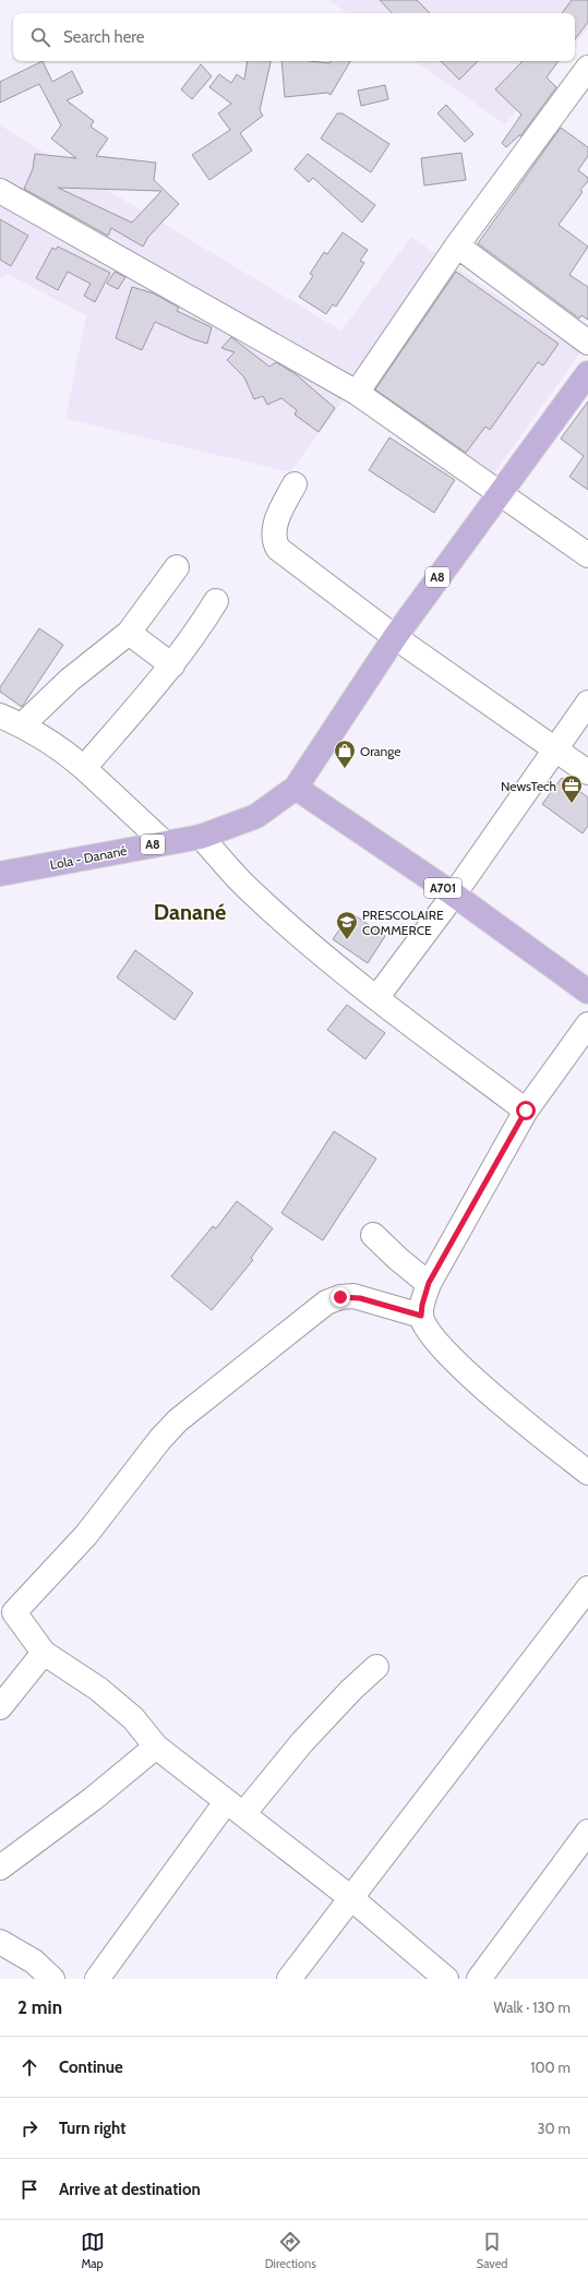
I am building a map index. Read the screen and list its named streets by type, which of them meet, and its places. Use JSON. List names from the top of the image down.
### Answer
{
  "streets": {
    "main road": ["A8", "Lola - Danané", "A701"]
  },
  "crossings": [
    ["A8", "Lola - Danané"],
    ["A8", "A701"],
    ["Lola - Danané", "A701"]
  ],
  "districts": ["Danané"],
  "places": {
    "shop": ["Orange"],
    "office": ["NewsTech"],
    "school or university": ["PRESCOLAIRE COMMERCE"]
  },
  "page": {
    "search": "Search here",
    "heading": ["2 min", "Walk · 130 m"],
    "list": [
      ["Continue", "100 m"],
      ["Turn right", "30 m"],
      "Arrive at destination"
    ],
    "nav": ["Map", "Directions", "Saved"]
  }
}
